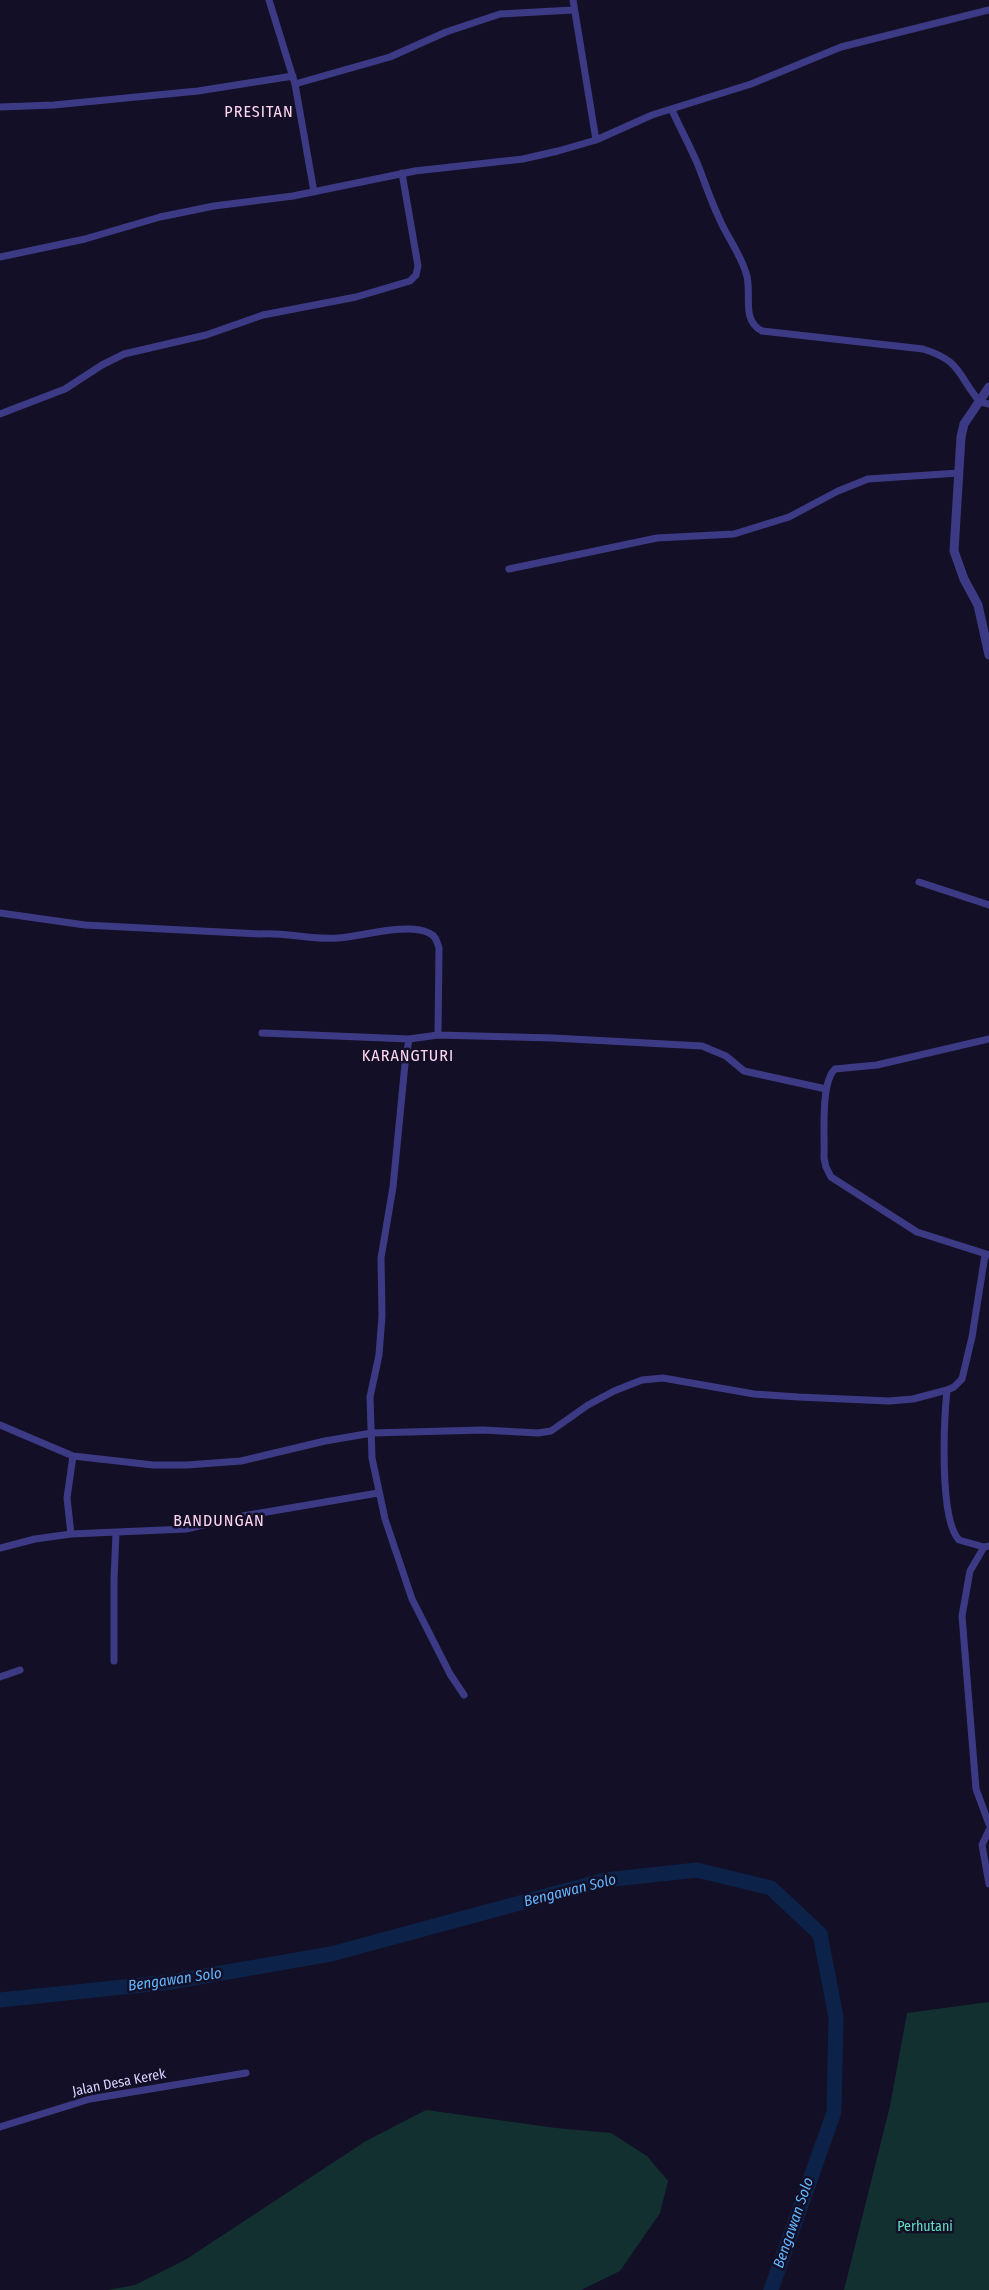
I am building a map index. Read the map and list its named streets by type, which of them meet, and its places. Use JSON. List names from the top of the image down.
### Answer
{
  "streets": {
    "street": ["Jalan Desa Kerek"]
  },
  "districts": ["PRESITAN", "KARANGTURI", "BANDUNGAN"],
  "water": ["Bengawan Solo"],
  "parks": ["Perhutani"]
}
